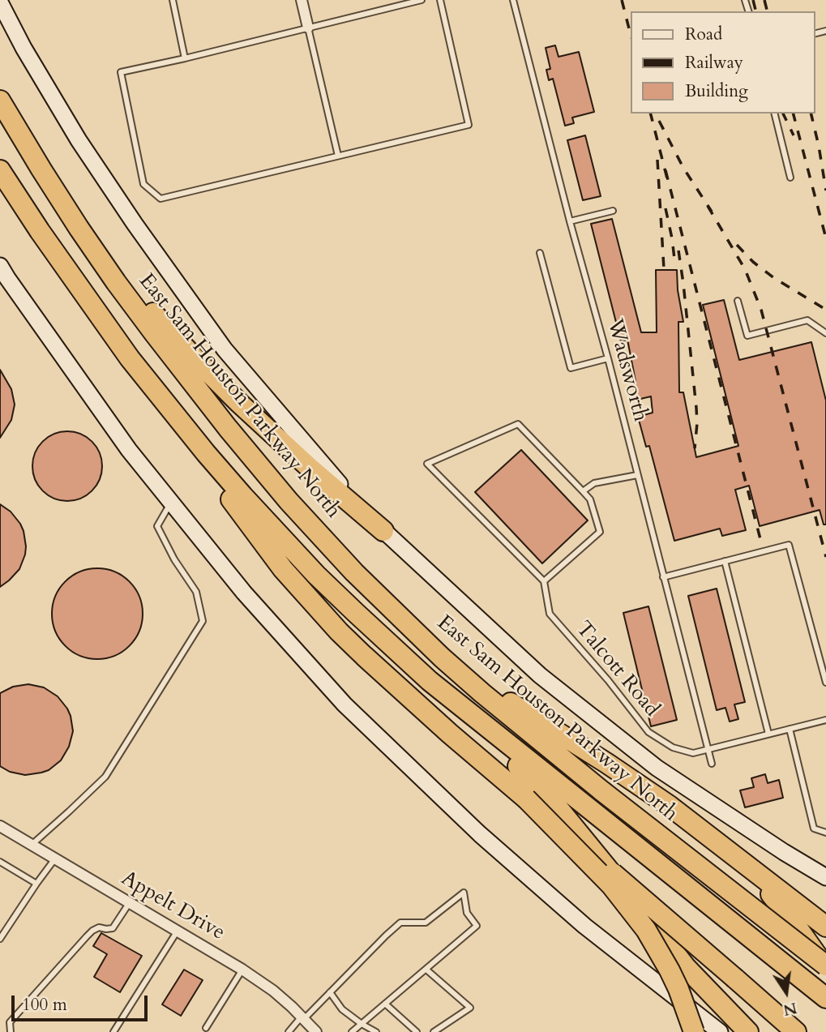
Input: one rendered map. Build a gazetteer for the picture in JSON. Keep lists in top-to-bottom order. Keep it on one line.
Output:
{"streets":{"highway":["East Sam Houston Parkway North"],"street":["Appelt Drive"],"lane":["Wadsworth","Talcott Road"]},"crossings":[["Wadsworth","Talcott Road"]],"legend":["Road","Railway","Building"],"scale_bar":"100 m","north":"bottom"}
